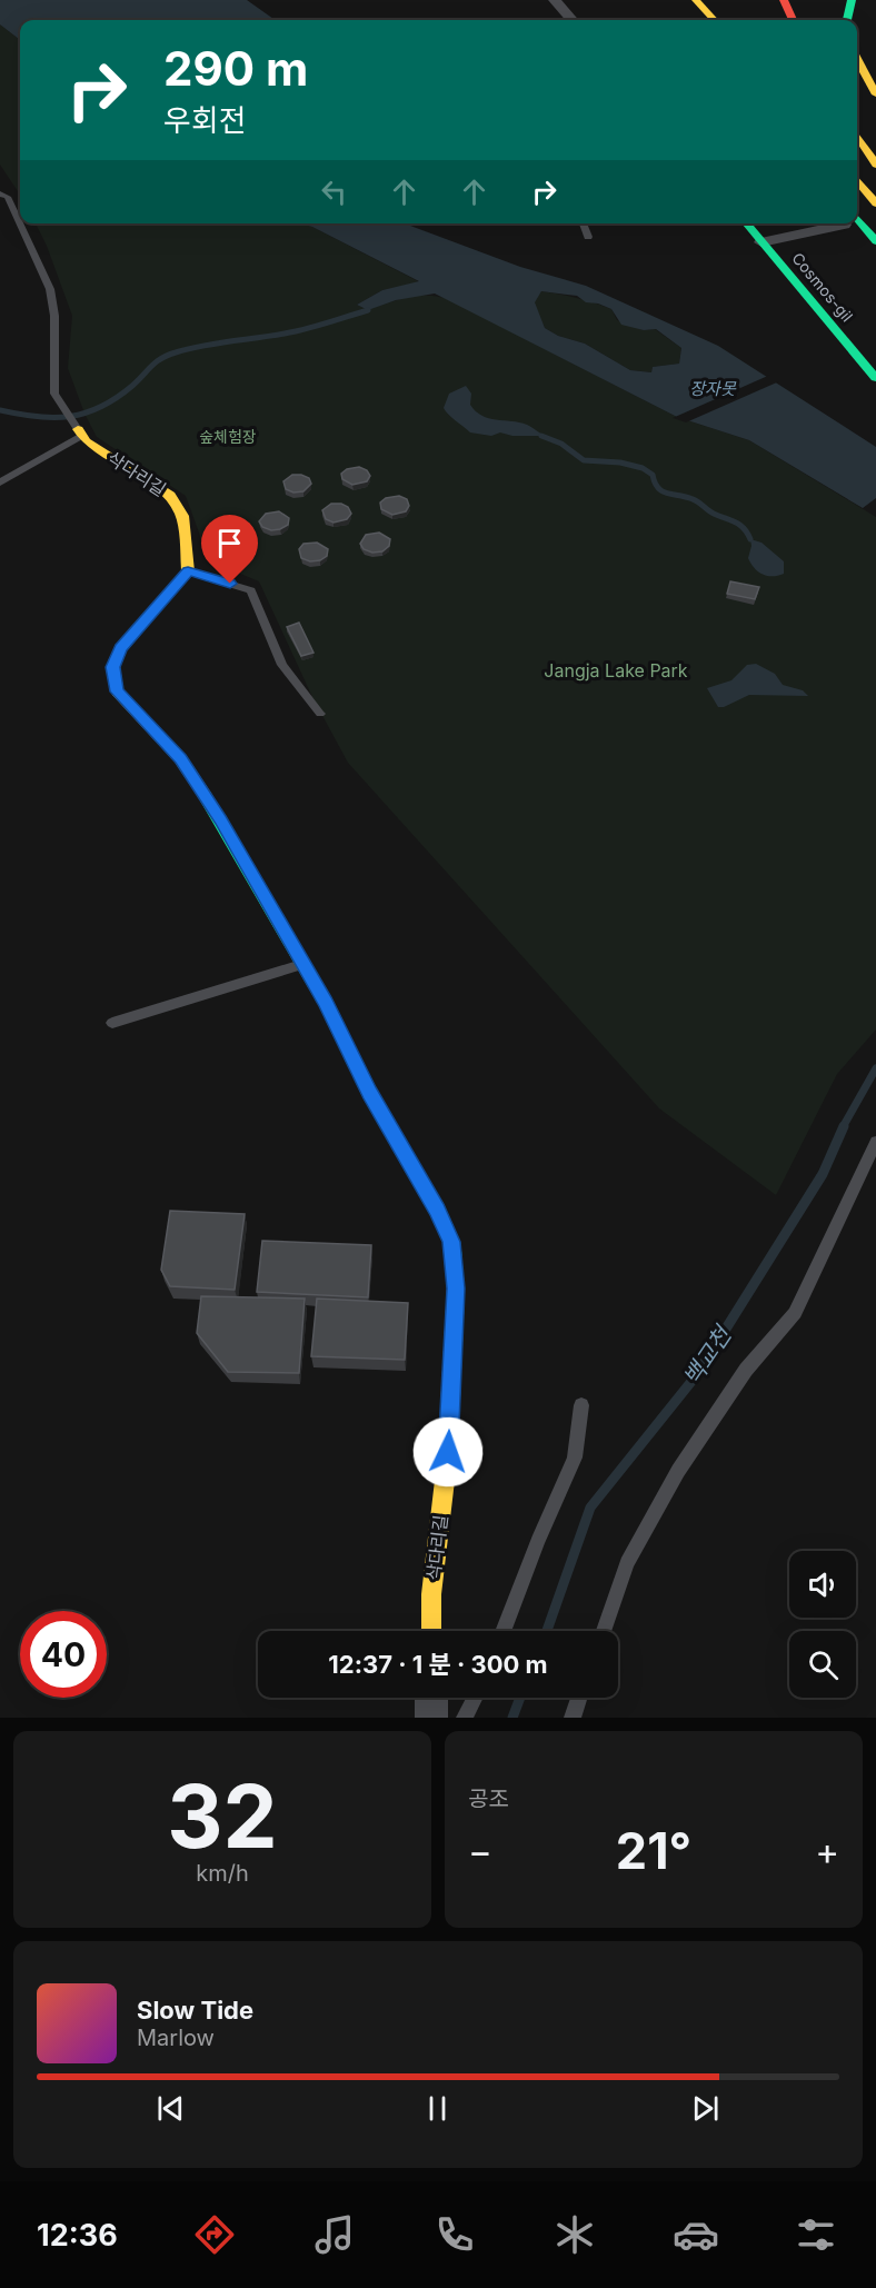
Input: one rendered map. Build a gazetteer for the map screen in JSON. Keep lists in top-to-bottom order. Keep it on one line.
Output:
{"streets":{"main road":["Cosmos-gil","삭다리길"]},"water":["장자못","백교천"],"parks":["숲체험장","Jangja Lake Park"],"page":{"turn":["290 m","우회전"],"limit":"40","trip":"12:37 · 1 분 · 300 m","tile":[["32","km/h"],"공조"],"heat":["−","21°","+"],"song":["Slow Tide","Marlow"],"tabs":"12:36"}}
